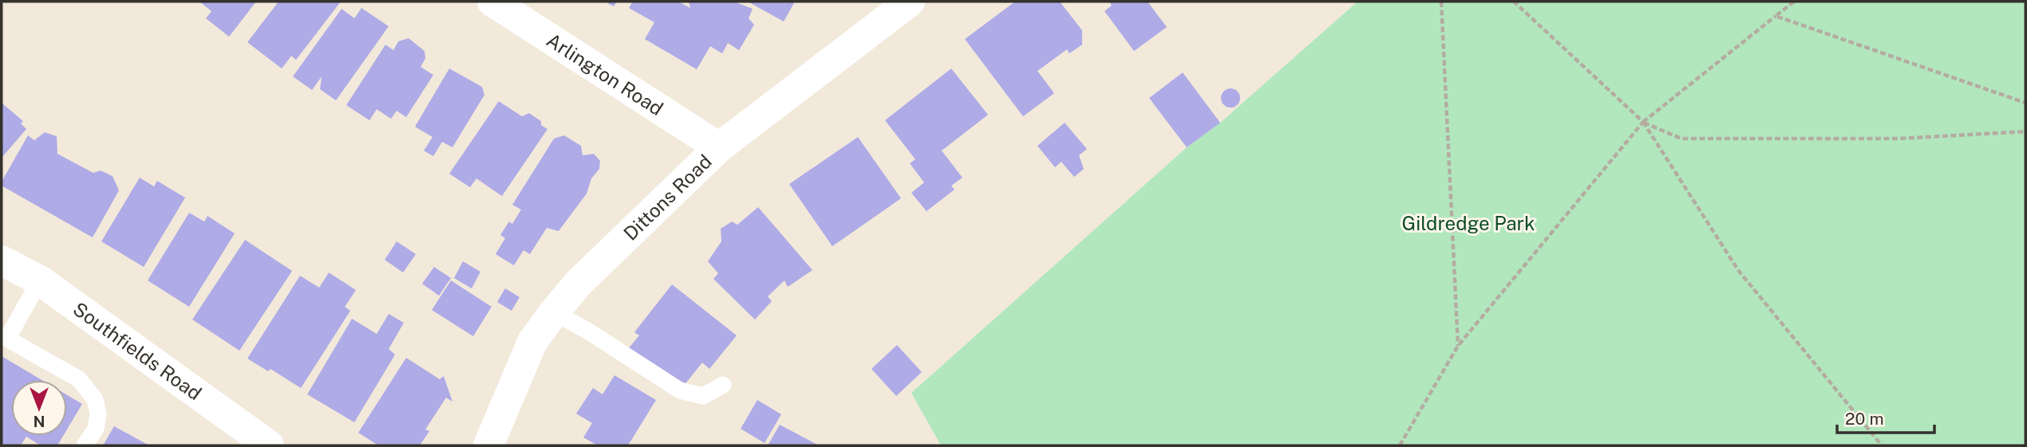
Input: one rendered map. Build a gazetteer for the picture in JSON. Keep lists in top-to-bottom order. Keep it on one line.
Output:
{"streets":{"street":["Arlington Road","Dittons Road","Southfields Road"]},"crossings":[["Arlington Road","Dittons Road"]],"parks":["Gildredge Park"],"scale_bar":"20 m","north":"bottom"}
